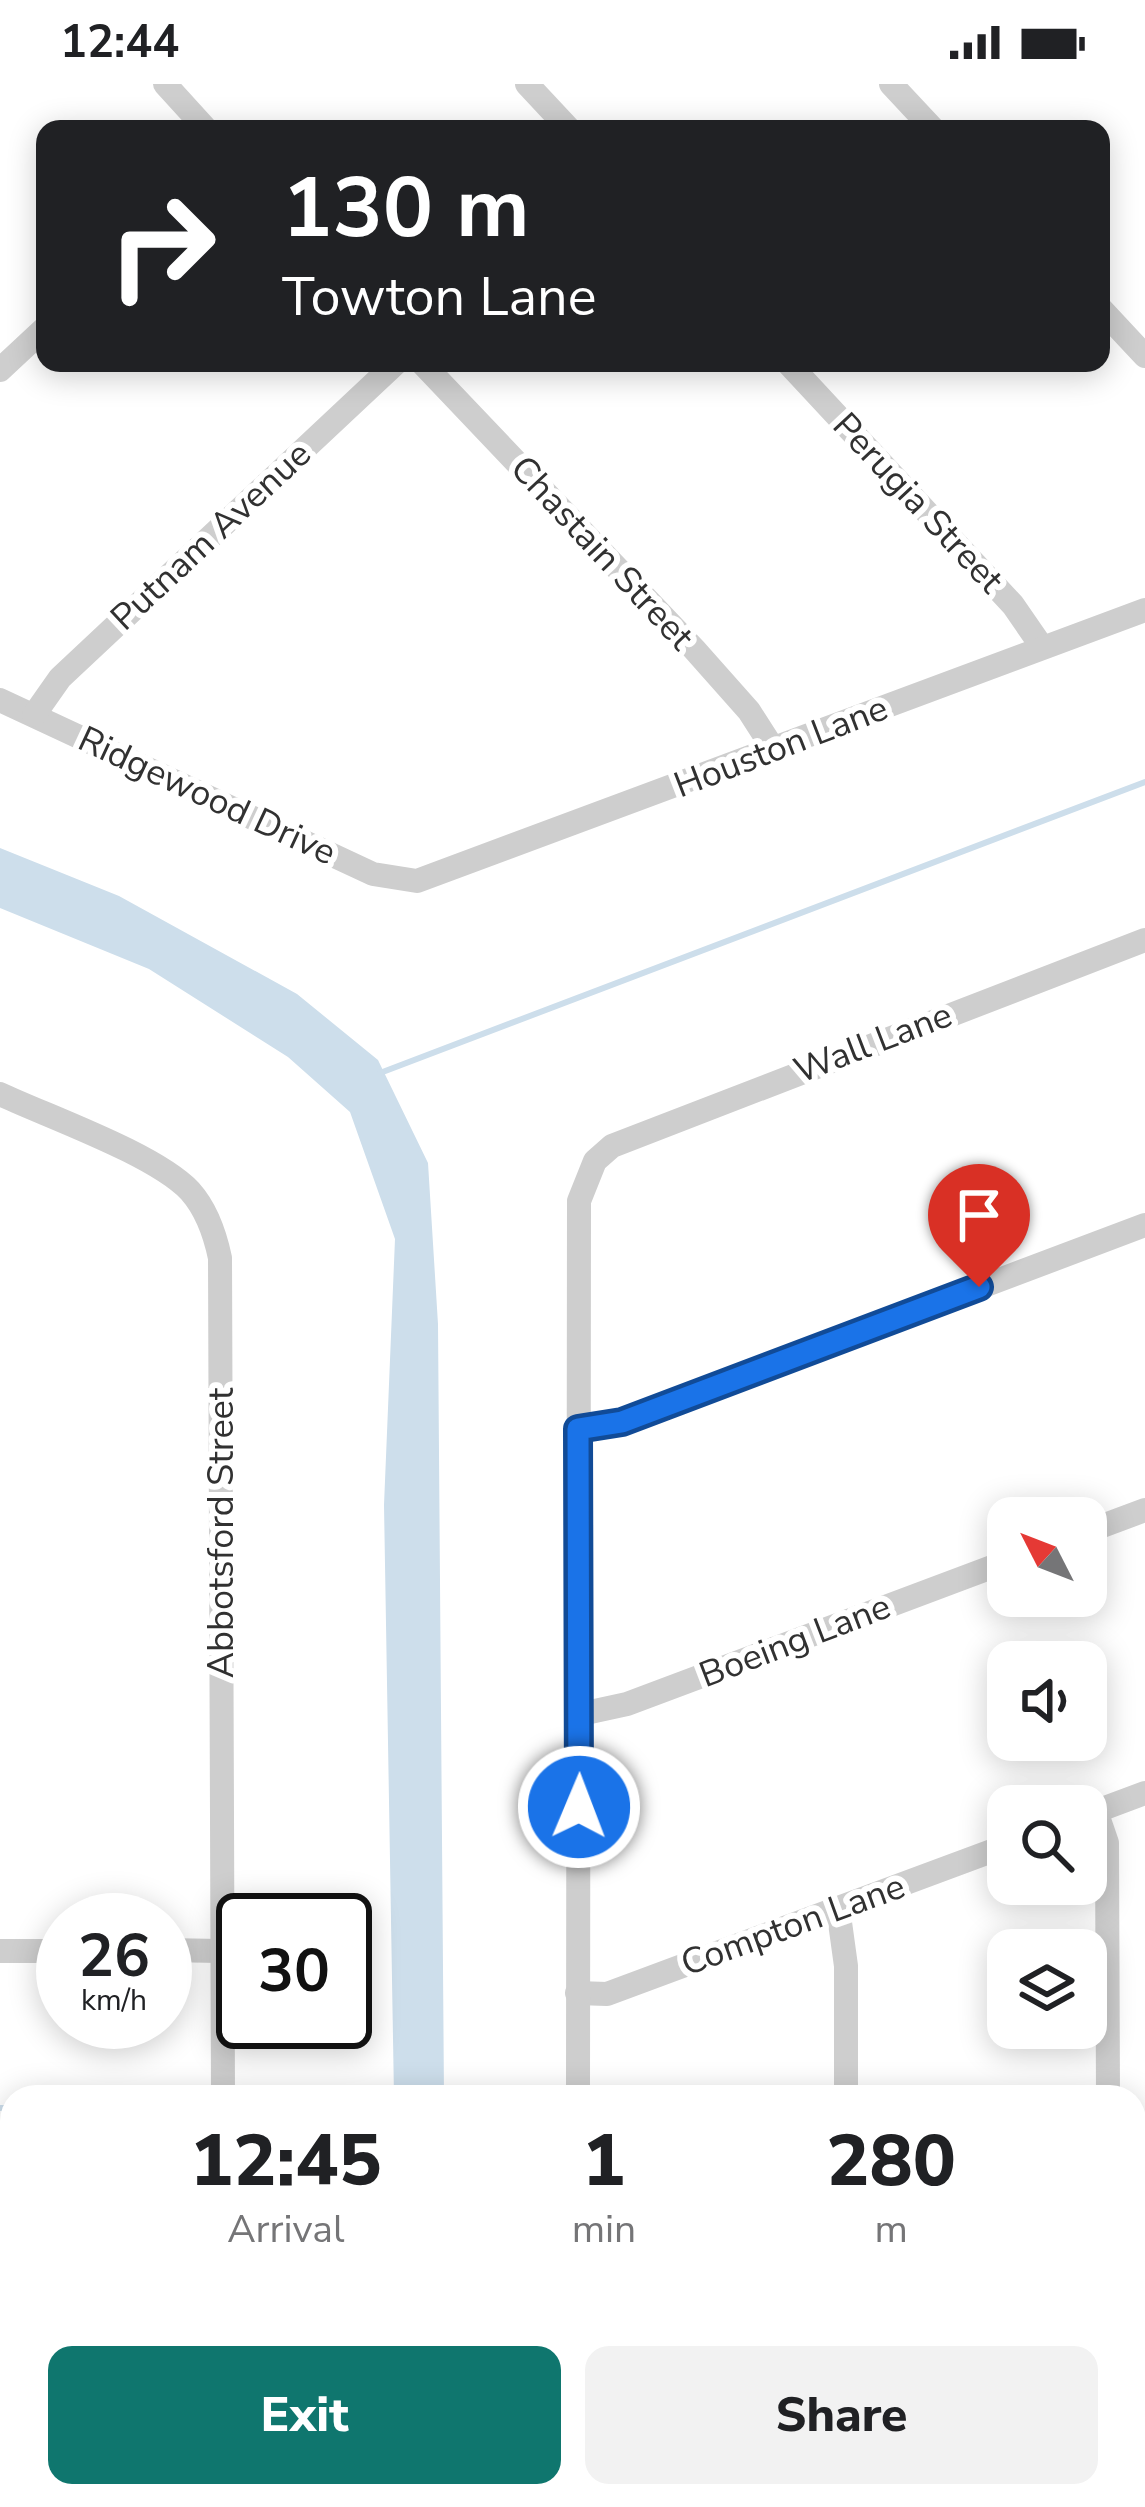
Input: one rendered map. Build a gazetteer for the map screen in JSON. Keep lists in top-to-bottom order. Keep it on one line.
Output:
{"streets":{"street":["Perugia Street","Putnam Avenue","Chastain Street","Houston Lane","Ridgewood Drive","Wall Lane","Abbotsford Street","Boeing Lane","Compton Lane"]},"crossings":[["Perugia Street","Houston Lane"],["Putnam Avenue","Ridgewood Drive"],["Chastain Street","Houston Lane"],["Houston Lane","Ridgewood Drive"]],"north":"top left","page":{"status":"12:44","turn":["130 m","Towton Lane"],"speed":"26 km/h","limit":"30","eta":["12:45","Arrival","1","min","280","m"],"buttons":["Exit","Share"]}}
